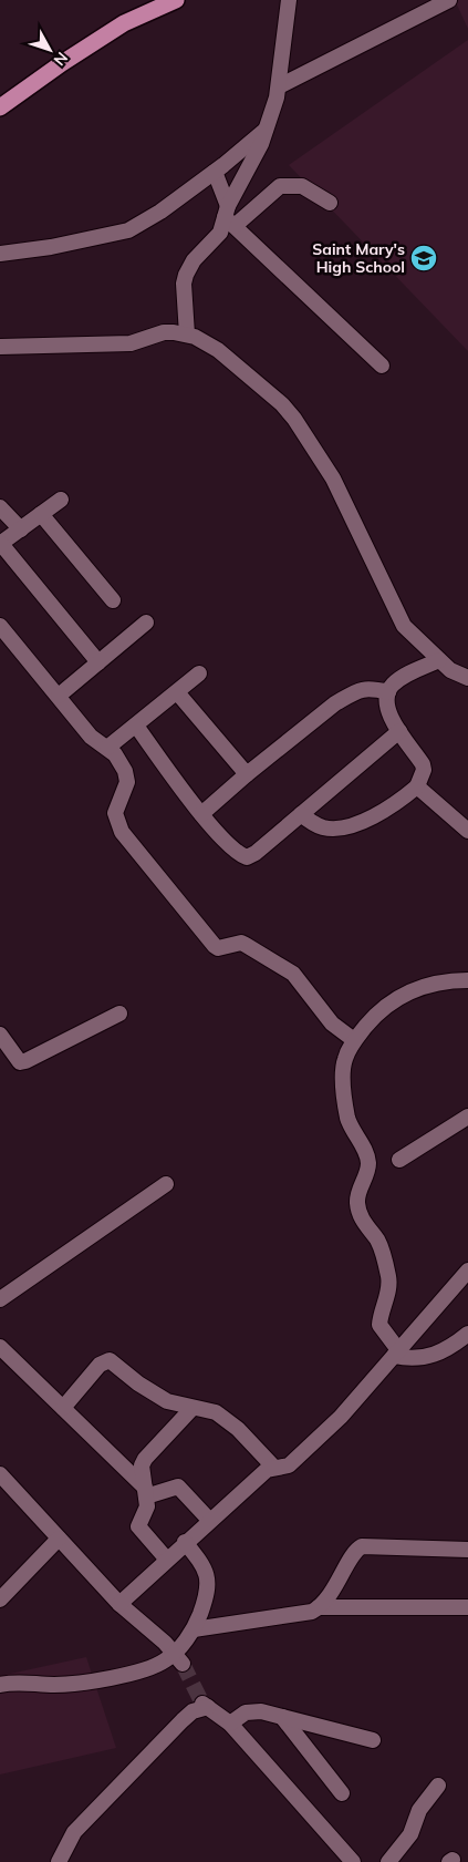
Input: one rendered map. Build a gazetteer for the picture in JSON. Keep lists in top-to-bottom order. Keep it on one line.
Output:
{"places":{"school or university":["Saint Mary's High School"]},"north":"bottom right"}
